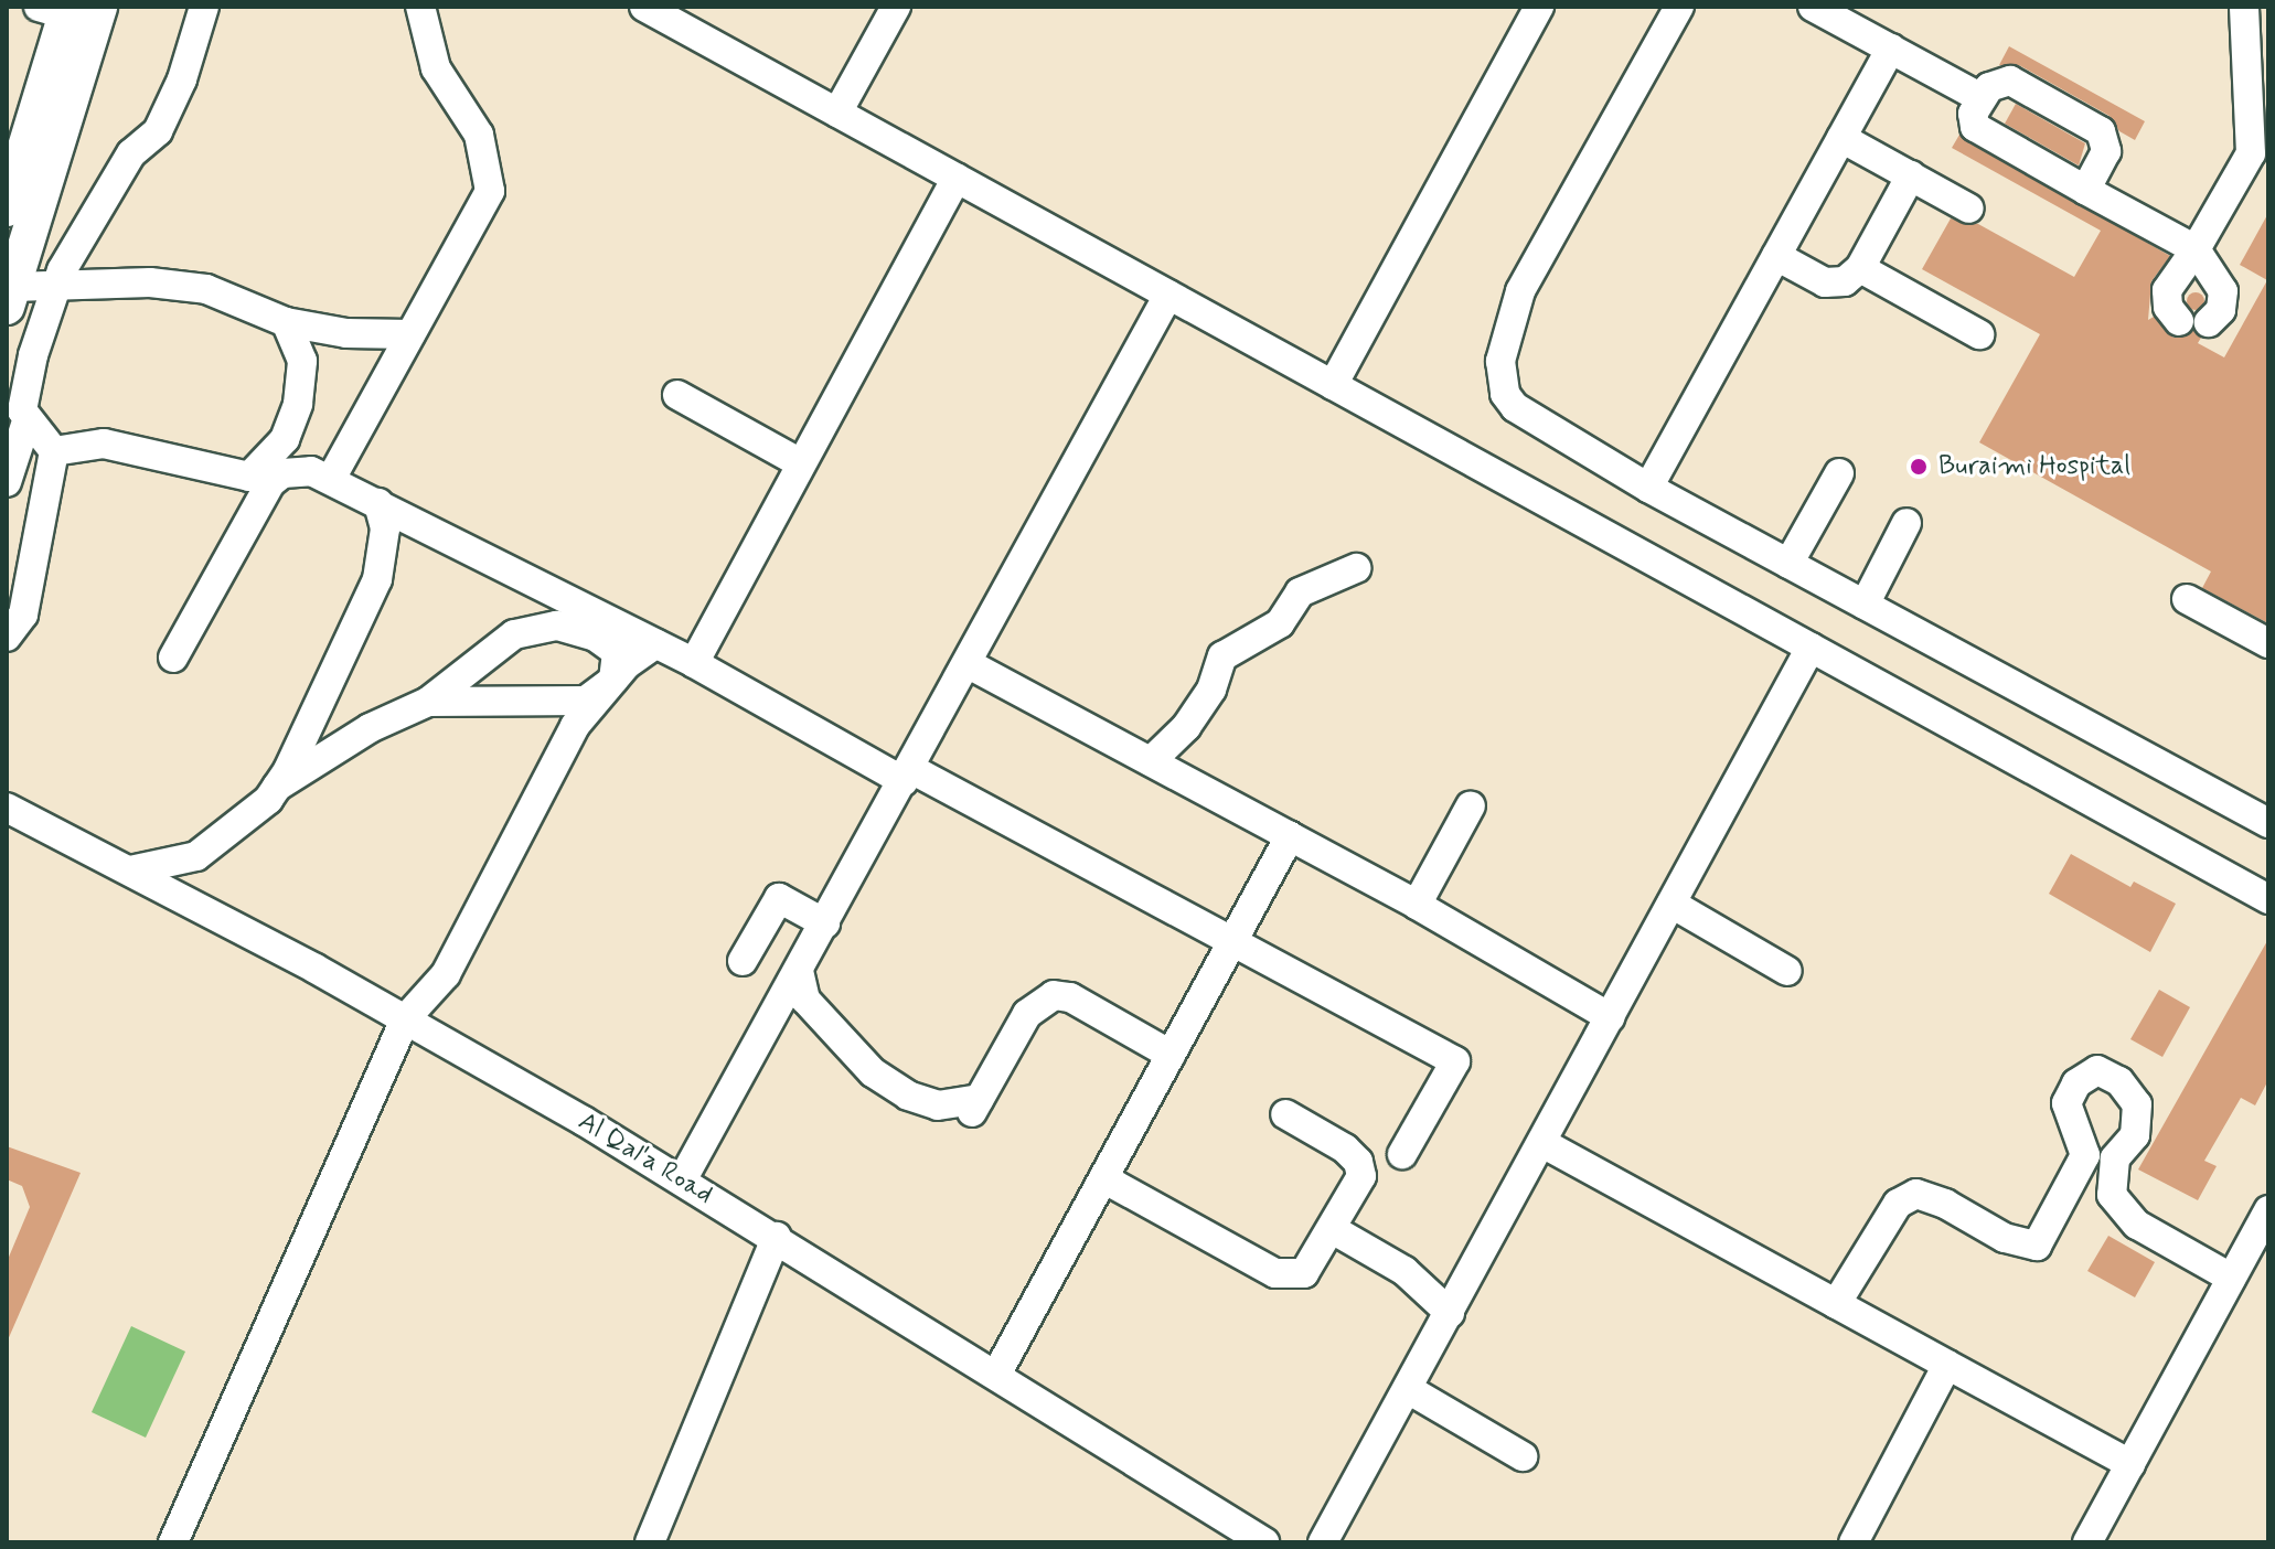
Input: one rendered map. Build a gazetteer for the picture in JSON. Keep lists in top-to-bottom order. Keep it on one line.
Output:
{"streets":{"street":["Al Qal'a Road"]},"places":["Buraimi Hospital"]}
